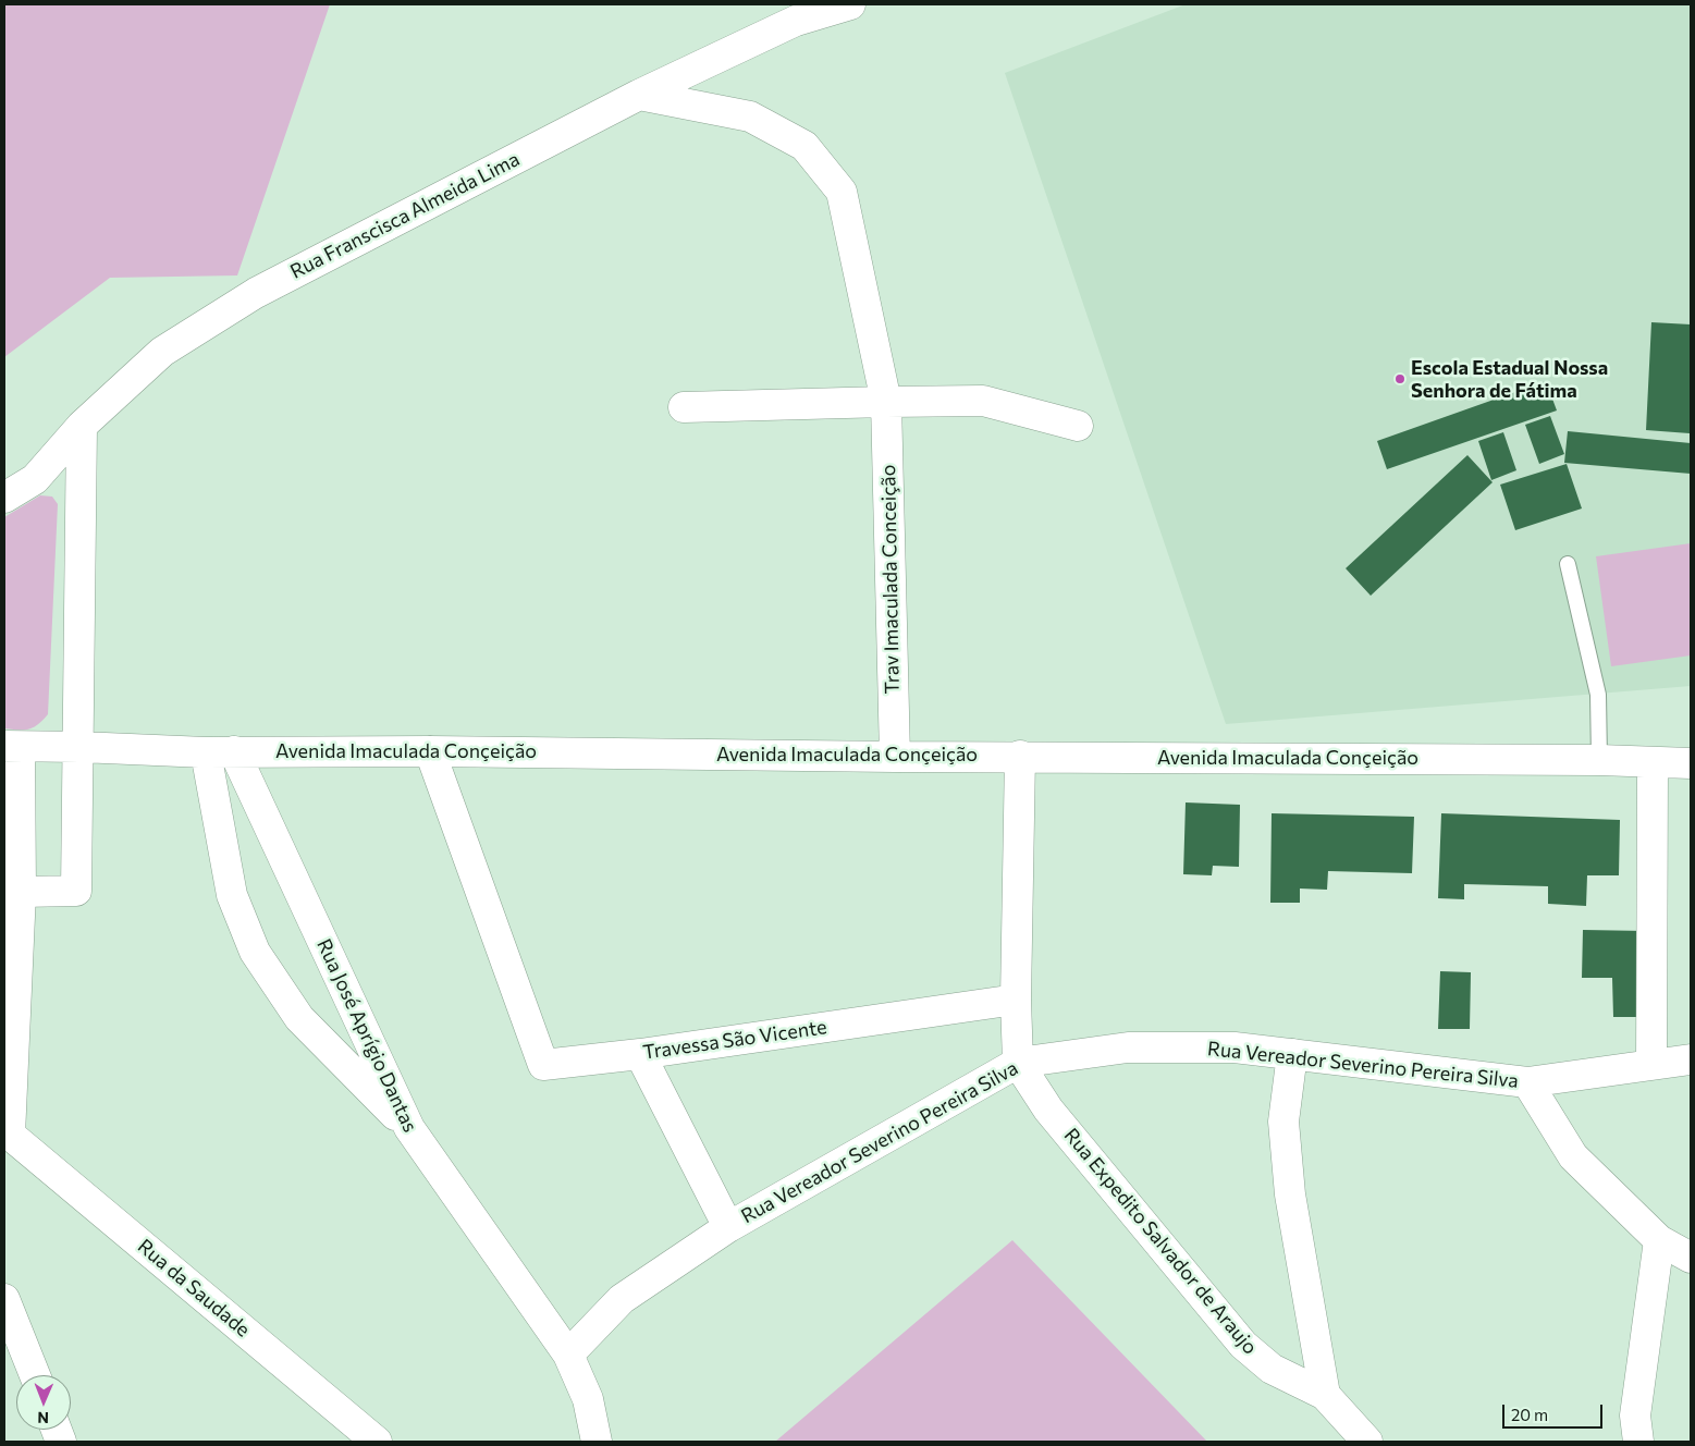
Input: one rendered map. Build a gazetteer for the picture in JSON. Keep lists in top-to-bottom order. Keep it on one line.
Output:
{"streets":{"street":["Rua Franscisca Almeida Lima","Trav Imaculada Conceição","Avenida Imaculada Conçeição","Rua José Aprígio Dantas","Travessa São Vicente","Rua Vereador Severino Pereira Silva","Rua Expedito Salvador de Araujo","Rua da Saudade"]},"crossings":[["Rua Franscisca Almeida Lima","Trav Imaculada Conceição"],["Trav Imaculada Conceição","Avenida Imaculada Conçeição"],["Avenida Imaculada Conçeição","Rua José Aprígio Dantas"],["Avenida Imaculada Conçeição","Travessa São Vicente"],["Rua José Aprígio Dantas","Rua Vereador Severino Pereira Silva"],["Rua Vereador Severino Pereira Silva","Rua Expedito Salvador de Araujo"]],"places":["Escola Estadual Nossa Senhora de Fátima"],"scale_bar":"20 m","north":"bottom"}
